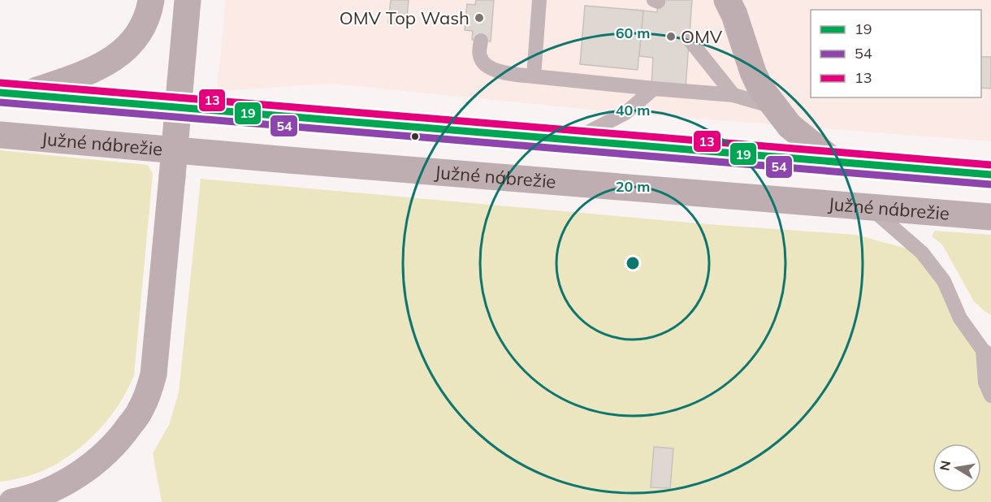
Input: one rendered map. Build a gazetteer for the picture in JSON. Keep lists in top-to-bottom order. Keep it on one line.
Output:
{"streets":{"highway":["Južné nábrežie"]},"places":["OMV Top Wash","OMV"],"lines":["transit line 13","transit line 19","transit line 54"],"legend":["19","54","13"],"north":"left","rings":["60 m","40 m","20 m"]}
